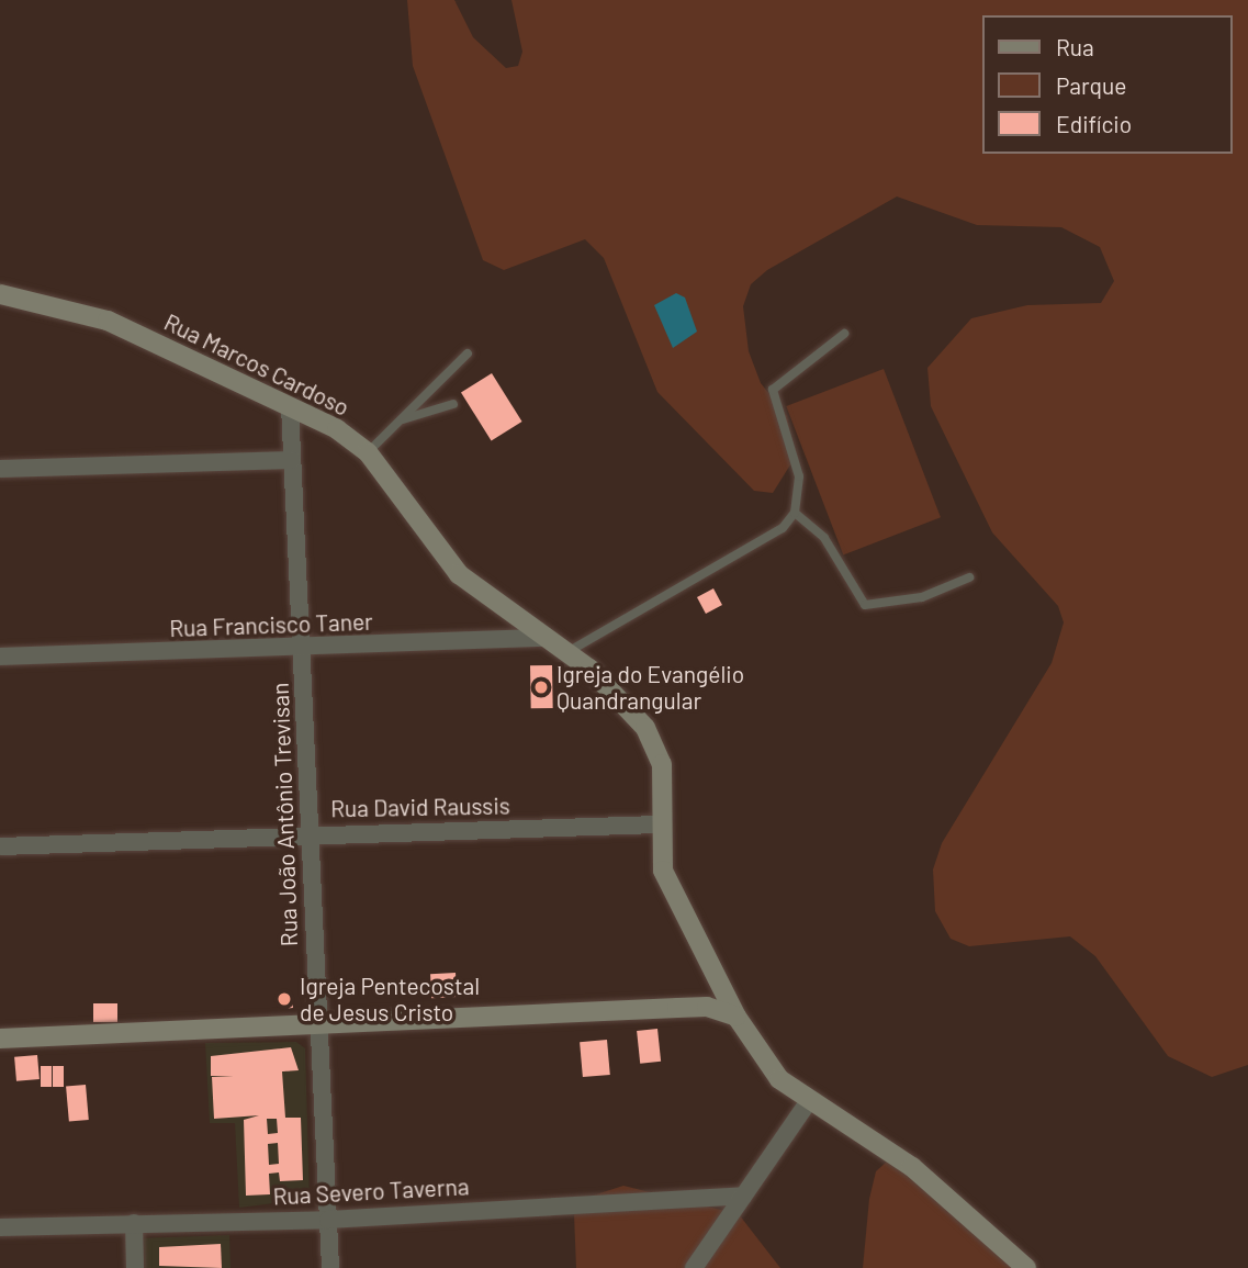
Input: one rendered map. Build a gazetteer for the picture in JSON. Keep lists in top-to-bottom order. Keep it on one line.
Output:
{"streets":{"street":["Rua Marcos Cardoso","Rua Francisco Taner","Rua David Raussis","Rua João Antônio Trevisan","Rua Severo Taverna"]},"crossings":[["Rua Marcos Cardoso","Rua Francisco Taner"],["Rua Marcos Cardoso","Rua David Raussis"],["Rua Marcos Cardoso","Rua João Antônio Trevisan"],["Rua Francisco Taner","Rua João Antônio Trevisan"],["Rua David Raussis","Rua João Antônio Trevisan"],["Rua João Antônio Trevisan","Rua Severo Taverna"]],"places":["Igreja do Evangélio Quandrangular","Igreja Pentecostal de Jesus Cristo"],"legend":["Rua","Parque","Edifício"]}
